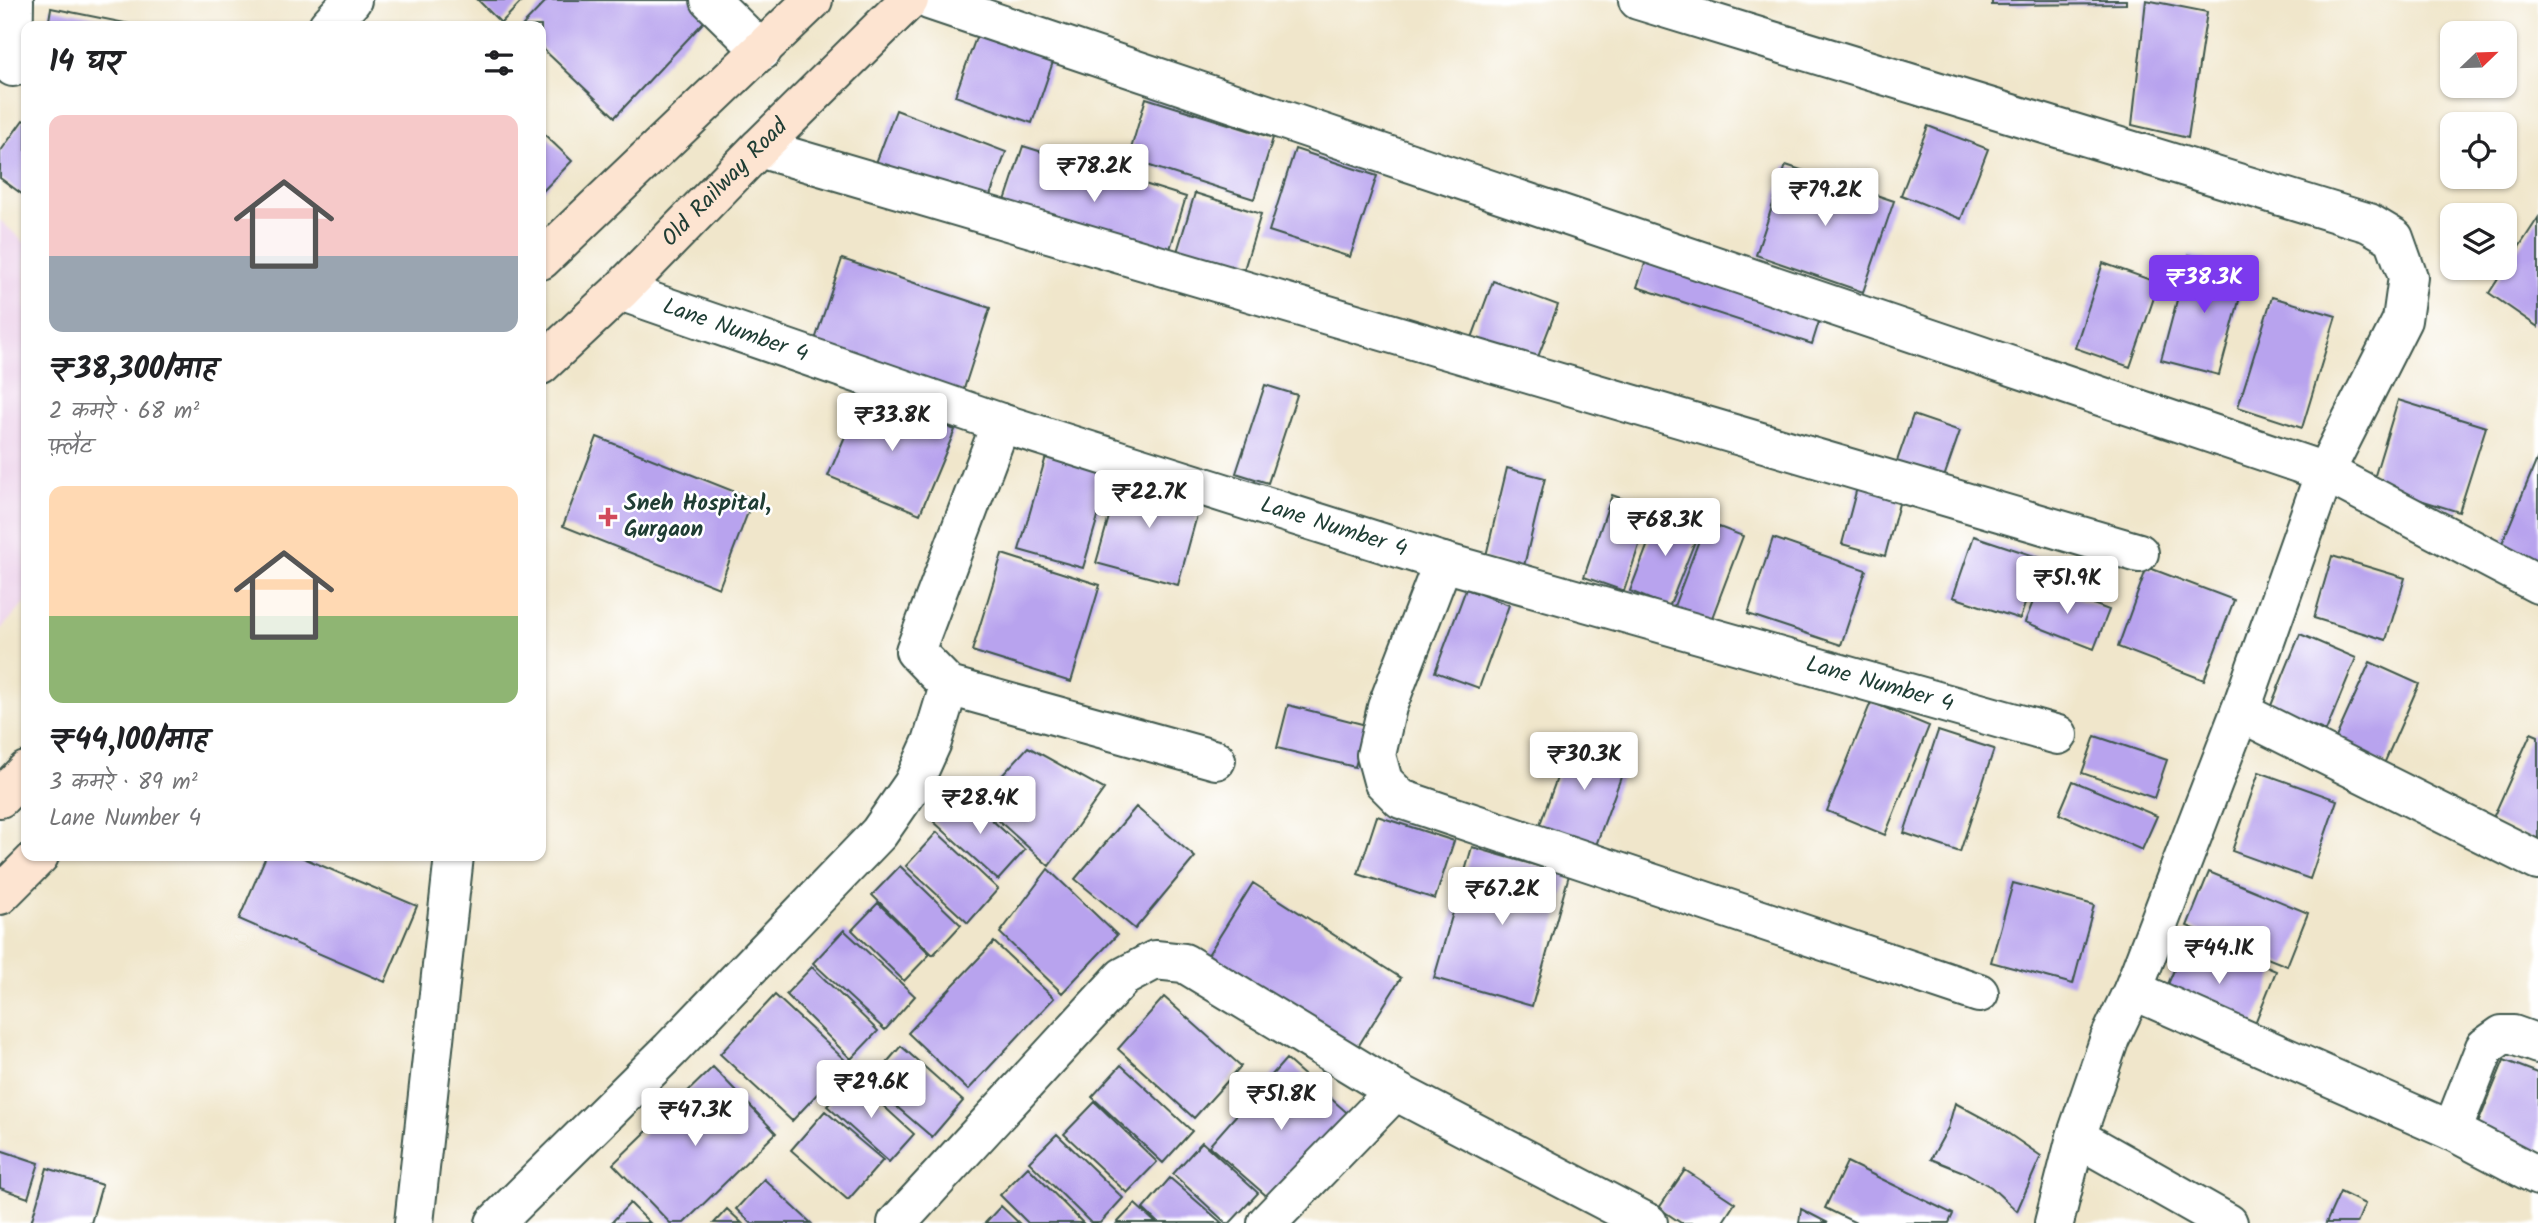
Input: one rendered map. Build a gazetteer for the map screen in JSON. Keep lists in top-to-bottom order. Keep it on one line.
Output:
{"streets":{"main road":["Old Railway Road"],"street":["Lane Number 4"]},"crossings":[["Old Railway Road","Lane Number 4"]],"places":{"health":["Sneh Hospital, Gurgaon"]},"north":"top right","page":{"heading":"14 घर","list":[{"name":"₹38,300/माह","note":"2 कमरे · 68 m² · फ़्लैट"},{"name":"₹44,100/माह","note":"3 कमरे · 89 m² · Lane Number 4"}],"price":["₹78.2K","₹79.2K","₹38.3K","₹33.8K","₹22.7K","₹68.3K","₹51.9K","₹30.3K","₹28.4K","₹67.2K","₹44.1K","₹29.6K","₹51.8K","₹47.3K"]}}
